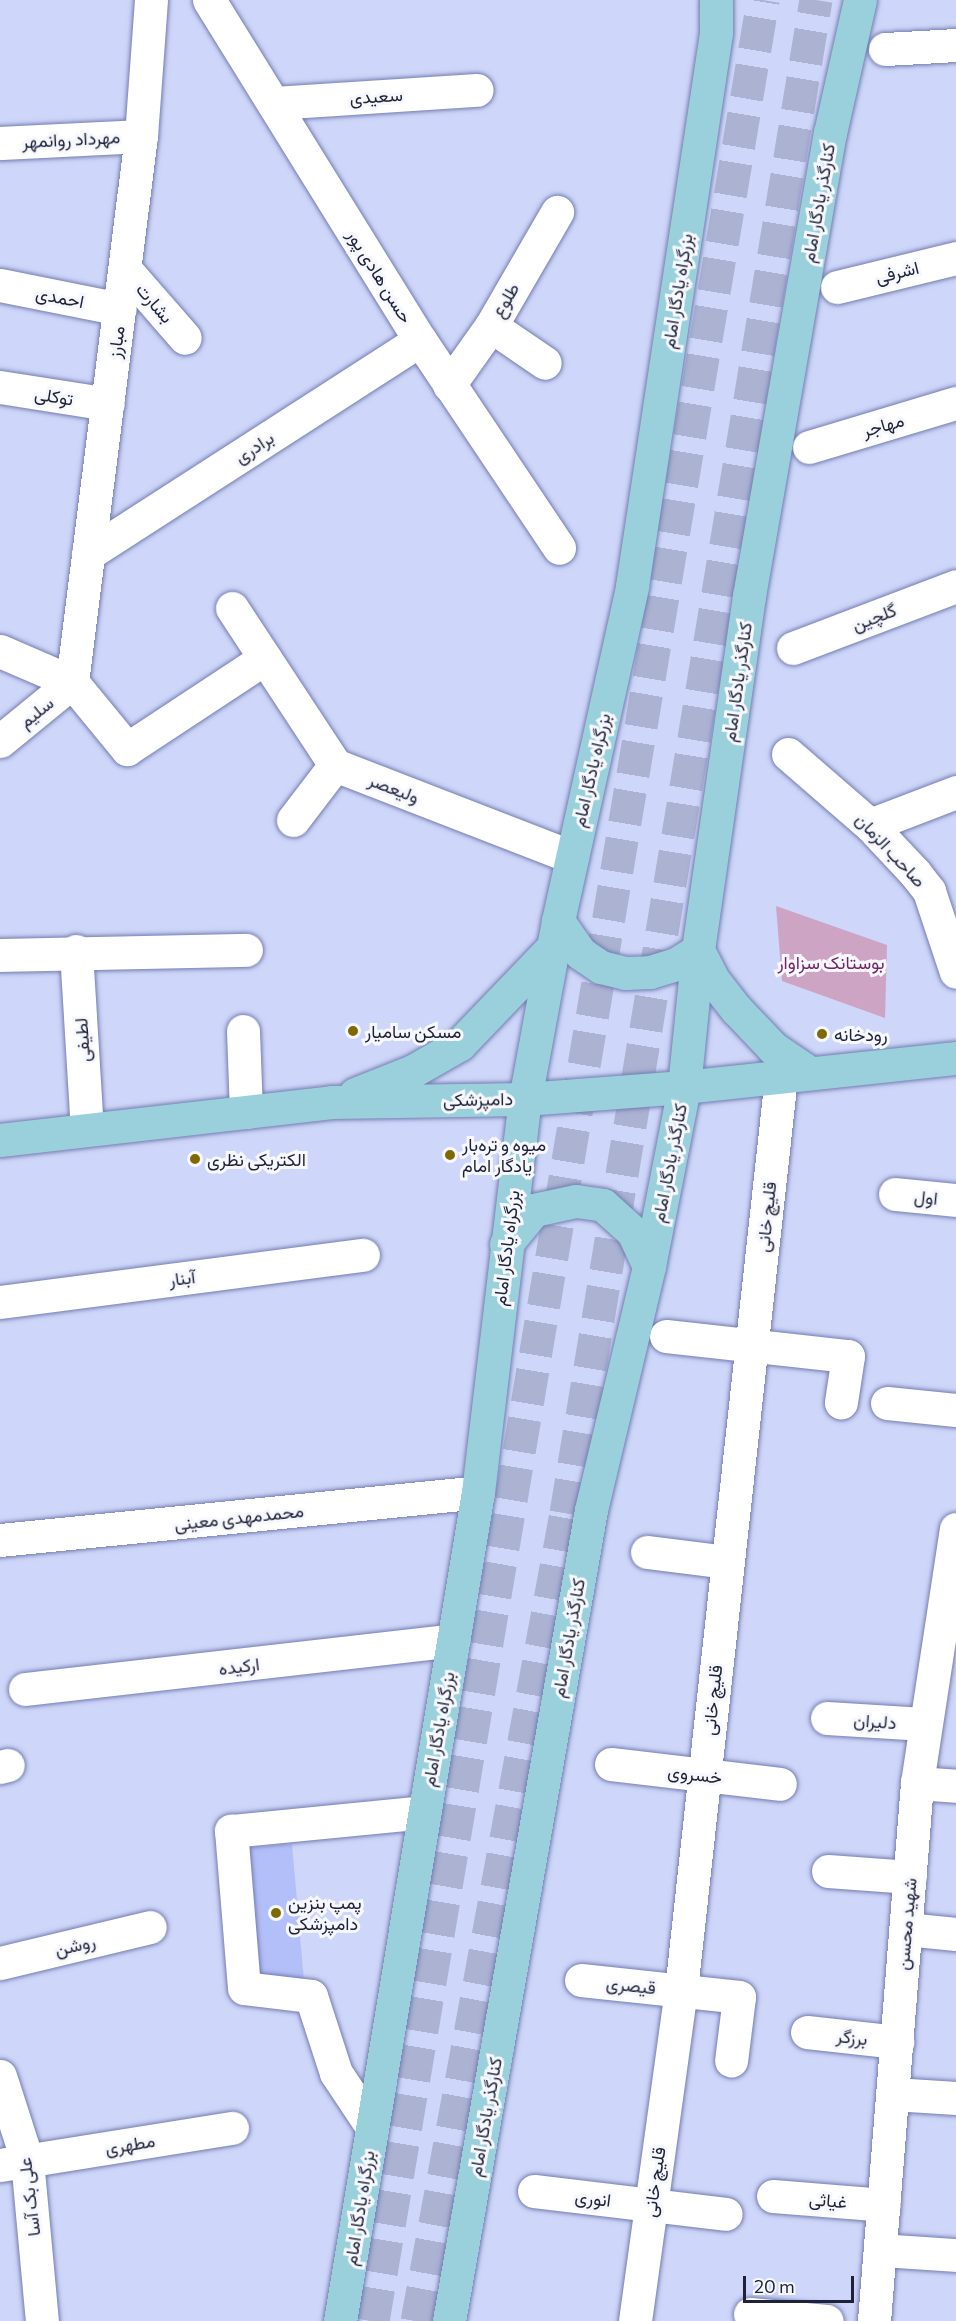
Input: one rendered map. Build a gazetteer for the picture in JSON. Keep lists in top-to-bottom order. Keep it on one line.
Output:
{"streets":{"main road":["کنارگذر یادگار امام","بزرگراه یادگار امام","دامپزشکی"],"street":["سعیدی","مهرداد روانمهر","اشرفی","حسن هادی پور","احمدی","طلوع","بشارت","مبارز","توکلی","مهاجر","برادری","گلچین","سلیم","ولیعصر","صاحب الزمان","لطیفی","اول","قلیچ خانی","آبنار","محمدمهدی معینی","ارکیده","دلیران","خسروی","شهید محسن","روشن","قیصری","برزگر","مطهری","علی بک آسا","انوری","غیاثی"]},"crossings":[["سعیدی","حسن هادی پور"],["مهرداد روانمهر","مبارز"],["کنارگذر یادگار امام","دامپزشکی"],["حسن هادی پور","طلوع"],["حسن هادی پور","برادری"],["بزرگراه یادگار امام","ولیعصر"],["بزرگراه یادگار امام","دامپزشکی"],["بزرگراه یادگار امام","محمدمهدی معینی"],["بزرگراه یادگار امام","ارکیده"],["احمدی","مبارز"],["بشارت","مبارز"],["مبارز","توکلی"],["مبارز","برادری"],["مبارز","سلیم"],["لطیفی","دامپزشکی"],["دامپزشکی","قلیچ خانی"],["قلیچ خانی","خسروی"],["قلیچ خانی","قیصری"],["قلیچ خانی","انوری"],["دلیران","شهید محسن"],["شهید محسن","برزگر"],["شهید محسن","غیاثی"],["مطهری","علی بک آسا"]],"parks":["بوستانک سزاوار"],"places":["مسکن سامیار","رودخانه","میوه و تره‌بار یادگار امام","الکتریکی نظری","پمپ بنزین دامپزشکی"],"scale_bar":"20 m"}
